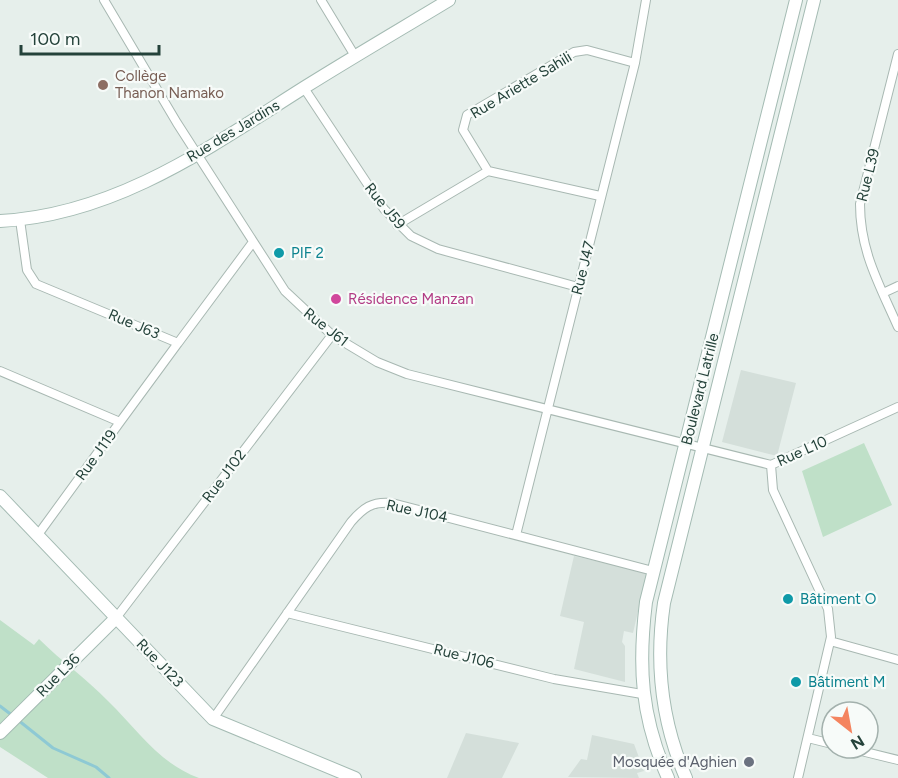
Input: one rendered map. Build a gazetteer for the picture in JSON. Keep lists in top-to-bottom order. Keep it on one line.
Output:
{"streets":{"main road":["Rue des Jardins","Boulevard Latrille","Rue J123","Rue L36"],"street":["Rue Ariette Sahili","Rue L39","Rue J59","Rue J47","Rue J63","Rue J61","Rue L10","Rue J119","Rue J102","Rue J104","Rue J106"]},"crossings":[["Rue Ariette Sahili","Rue J47"],["Rue des Jardins","Rue J59"],["Rue des Jardins","Rue J63"],["Rue des Jardins","Rue J61"],["Rue J59","Rue J47"],["Rue J47","Rue J61"],["Rue J47","Rue J104"],["Rue J63","Rue J61"],["Rue J61","Boulevard Latrille"],["Rue J61","Rue L10"],["Rue J61","Rue J102"],["Boulevard Latrille","Rue L10"],["Boulevard Latrille","Rue J104"],["Boulevard Latrille","Rue J106"],["Rue J119","Rue J123"],["Rue J102","Rue J123"],["Rue J102","Rue L36"],["Rue J104","Rue J106"],["Rue J104","Rue J123"],["Rue J123","Rue L36"]],"places":["Collège Thanon Namako","PIF 2","Résidence Manzan","Bâtiment O","Bâtiment M","Mosquée d'Aghien"],"scale_bar":"100 m","north":"bottom right"}
